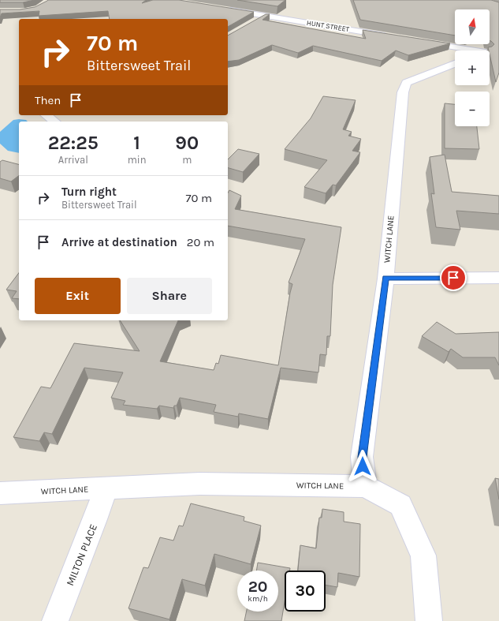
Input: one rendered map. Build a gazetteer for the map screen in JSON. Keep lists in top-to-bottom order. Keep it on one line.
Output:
{"streets":{"street":["HUNT STREET","WITCH LANE","MILTON PLACE"]},"crossings":[["WITCH LANE","MILTON PLACE"]],"north":"top","page":{"map_buttons":["+","−"],"turn":["70 m","Bittersweet Trail"],"then":"Then","eta":["22:25","Arrival","1","min","90","m"],"list":[{"name":"Turn right","note":"Bittersweet Trail","value":"70 m"},{"name":"Arrive at destination","value":"20 m"}],"buttons":["Exit","Share"],"speed":"20 km/h","limit":"30"}}
